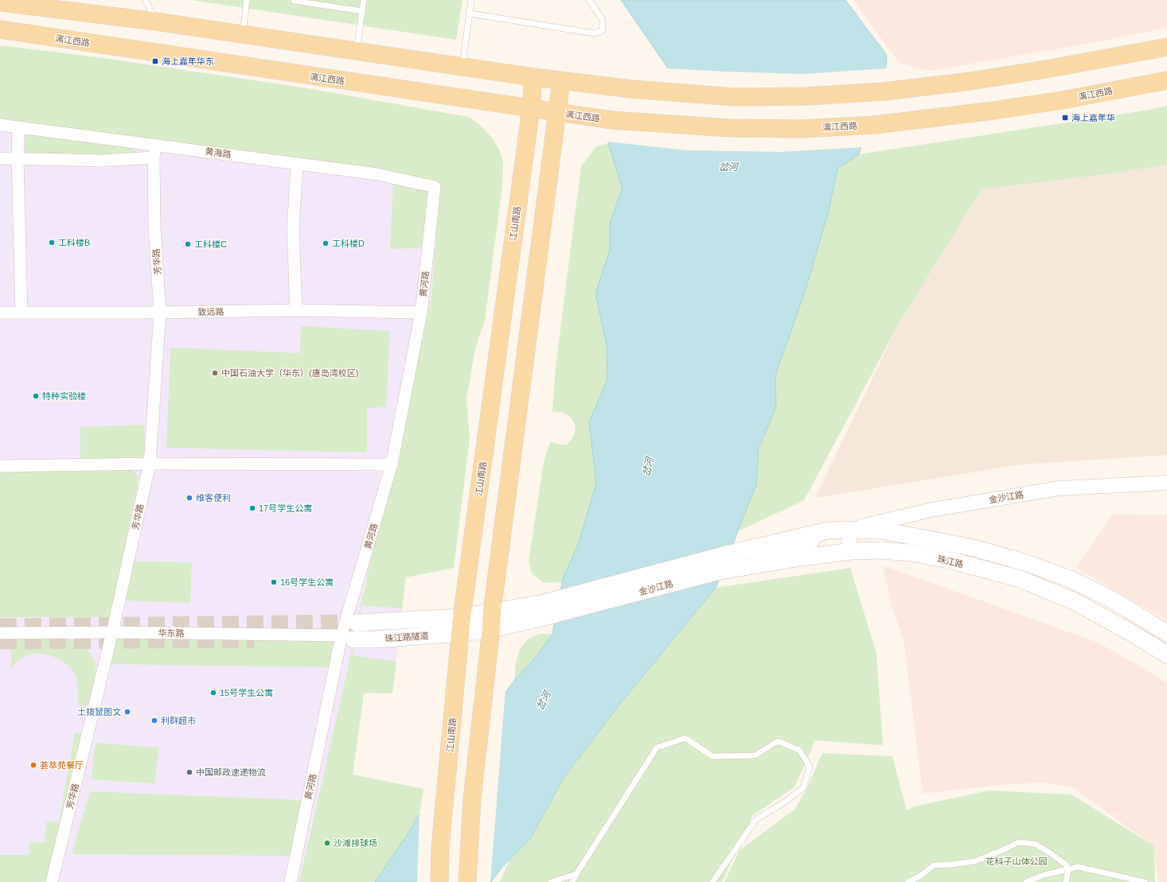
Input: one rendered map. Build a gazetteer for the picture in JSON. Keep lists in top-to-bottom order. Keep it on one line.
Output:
{"streets":{"main road":["漓江西路","江山南路","金沙江路","珠江路","珠江路隧道"],"street":["黄海路","芳华路","黄河路","致远路","华东路"]},"crossings":[["漓江西路","江山南路"],["黄海路","芳华路"],["黄海路","黄河路"],["江山南路","金沙江路"],["江山南路","珠江路隧道"],["芳华路","致远路"],["芳华路","华东路"],["黄河路","致远路"],["黄河路","华东路"],["黄河路","珠江路隧道"],["金沙江路","珠江路"],["金沙江路","珠江路隧道"],["华东路","珠江路隧道"]],"water":["岔河"],"parks":["花科子山体公园"],"places":{"transit":["海上嘉年华东","海上嘉年华"],"other":["工科楼B","工科楼D","工科楼C","中国石油大学（华东）(唐岛湾校区)","特种实验楼","维客便利","17号学生公寓","16号学生公寓","15号学生公寓","土拨鼠图文","利群超市","荟萃苑餐厅","中国邮政速递物流","沙滩排球场"]}}
